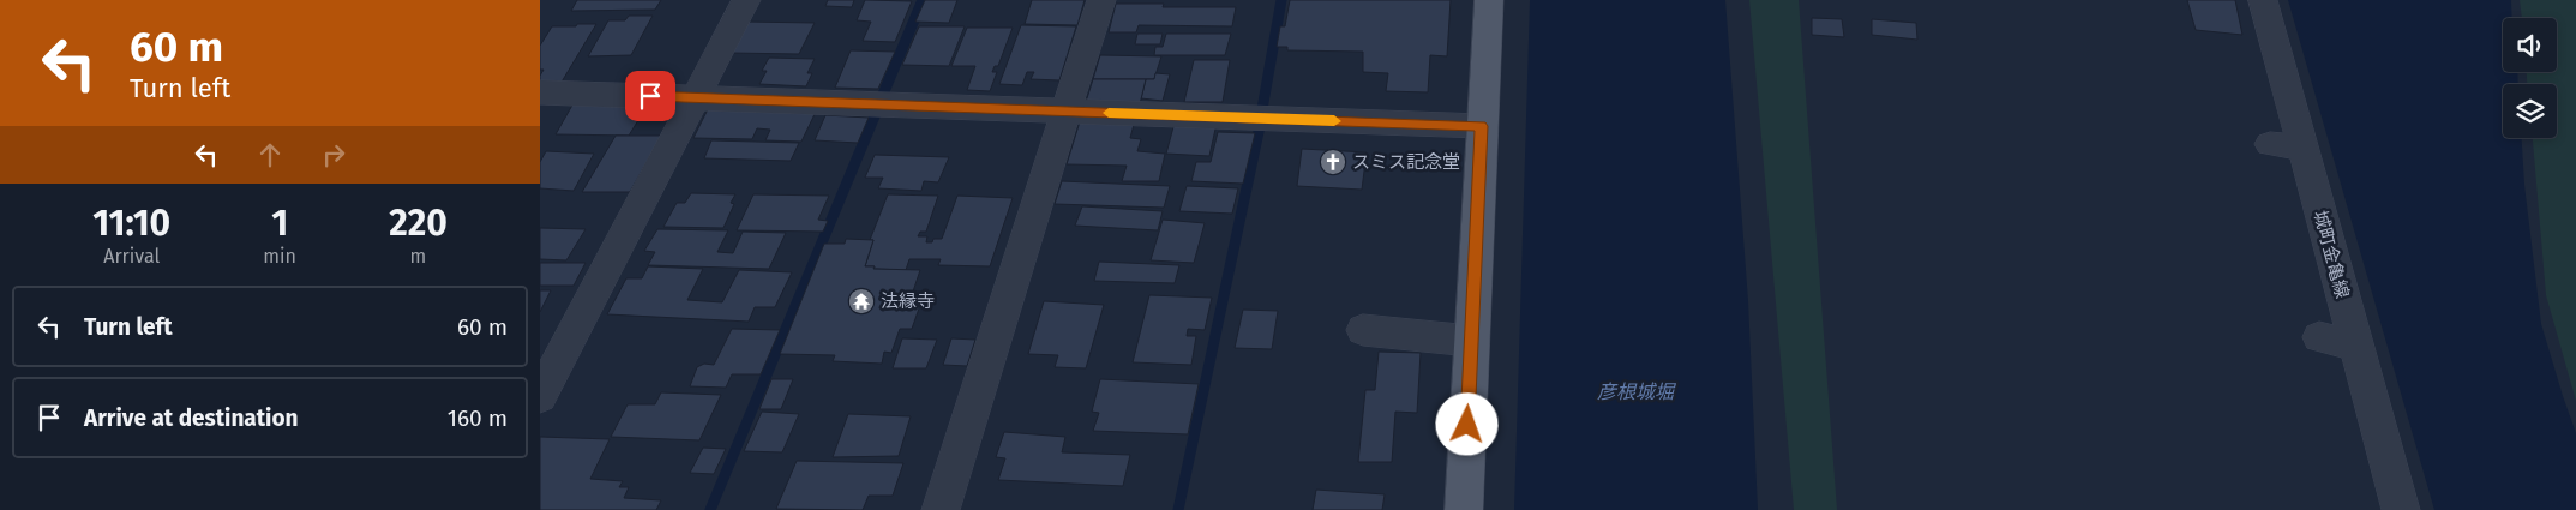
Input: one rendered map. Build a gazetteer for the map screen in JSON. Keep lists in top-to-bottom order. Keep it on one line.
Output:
{"streets":{"street":["城町金亀線"]},"water":["彦根城堀"],"places":{"church":["スミス記念堂"],"temple":["法縁寺"]},"page":{"turn":["60 m","Turn left"],"eta":["11:10","Arrival","1","min","220","m"],"list":[{"name":"Turn left","value":"60 m"},{"name":"Arrive at destination","value":"160 m"}]}}
